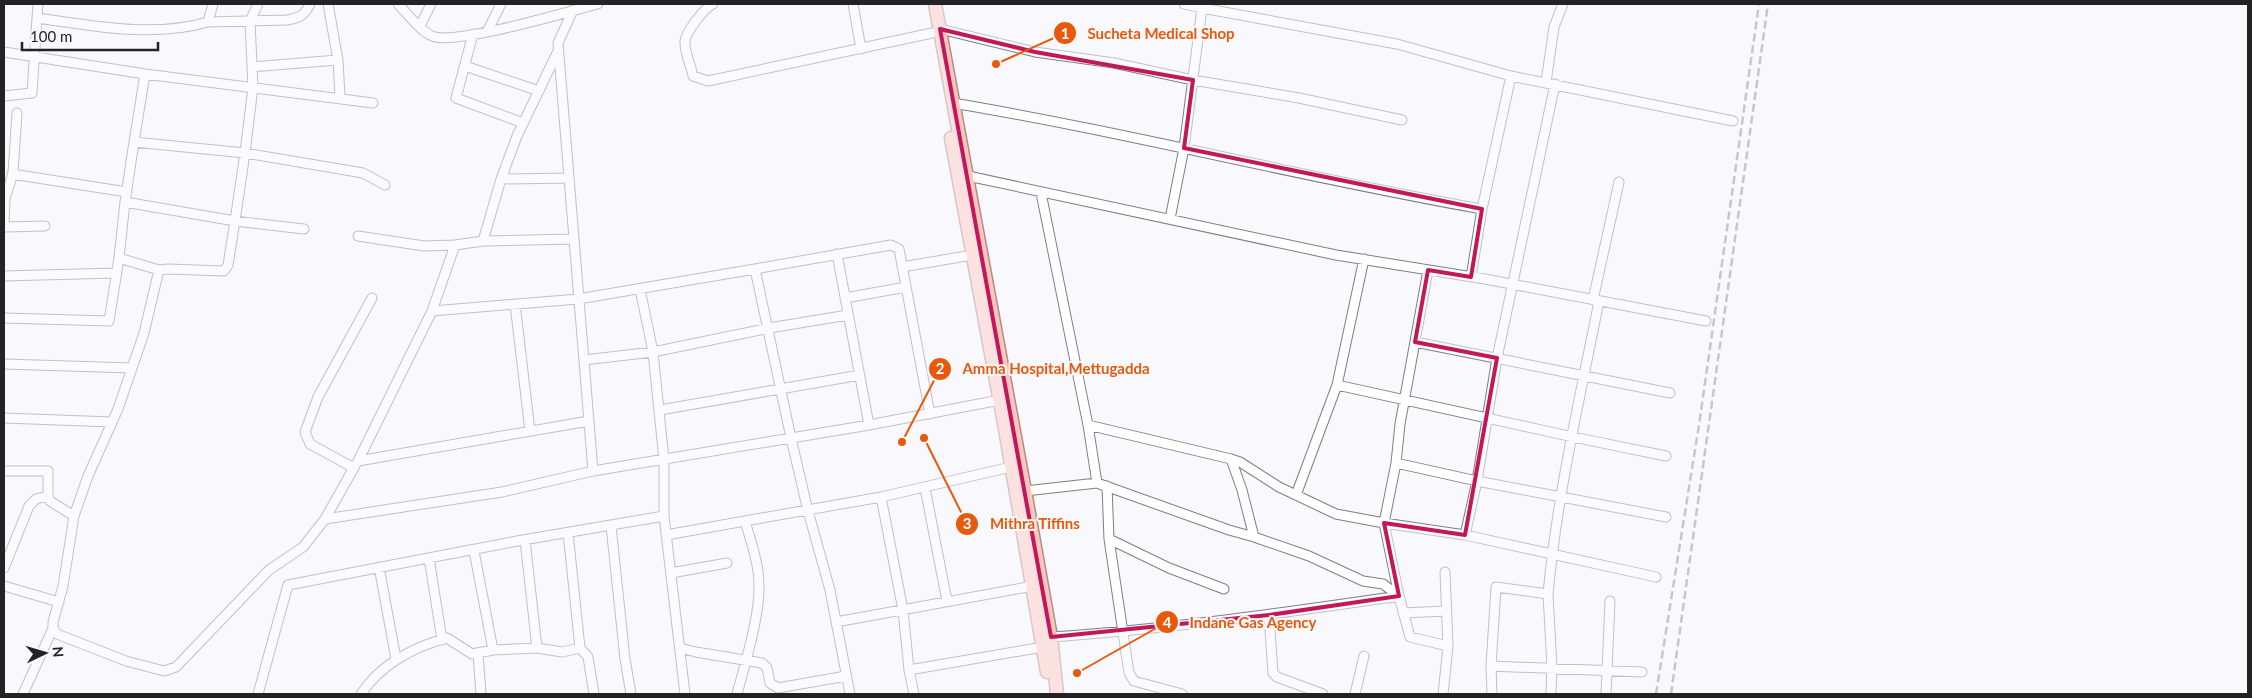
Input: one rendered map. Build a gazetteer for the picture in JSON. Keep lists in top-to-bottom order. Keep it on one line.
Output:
{"places":["Sucheta Medical Shop","Mithra Tiffins","Amma Hospital,Mettugadda","Indane Gas Agency"],"scale_bar":"100 m","north":"right"}
